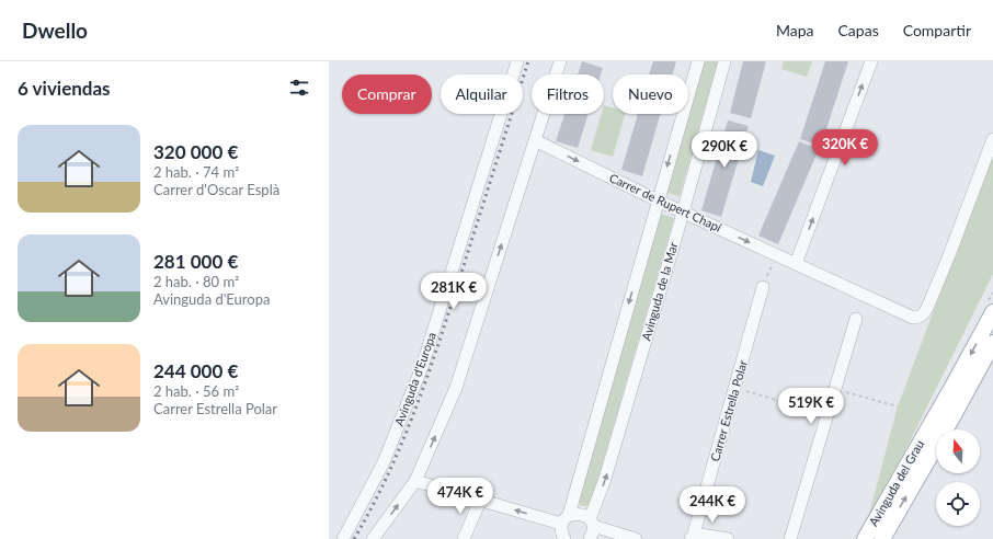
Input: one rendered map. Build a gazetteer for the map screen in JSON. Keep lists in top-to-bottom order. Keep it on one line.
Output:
{"streets":{"main road":["Avinguda del Grau"],"street":["Carrer de Rupert Chapí","Avinguda de la Mar","Avinguda d'Europa","Carrer Estrella Polar"]},"crossings":[["Carrer de Rupert Chapí","Avinguda de la Mar"]],"one_way":["Carrer de Rupert Chapí"],"north":"top","page":{"header":"Dwello","nav":["Mapa","Capas","Compartir"],"heading":"6 viviendas","chip":["Comprar","Alquilar","Filtros","Nuevo"],"list":[{"name":"320 000 €","note":"2 hab. · 74 m² · Carrer d'Oscar Esplà"},{"name":"281 000 €","note":"2 hab. · 80 m² · Avinguda d'Europa"},{"name":"244 000 €","note":"2 hab. · 56 m² · Carrer Estrella Polar"}],"price":["320K €","290K €","281K €","519K €","474K €","244K €"]}}
